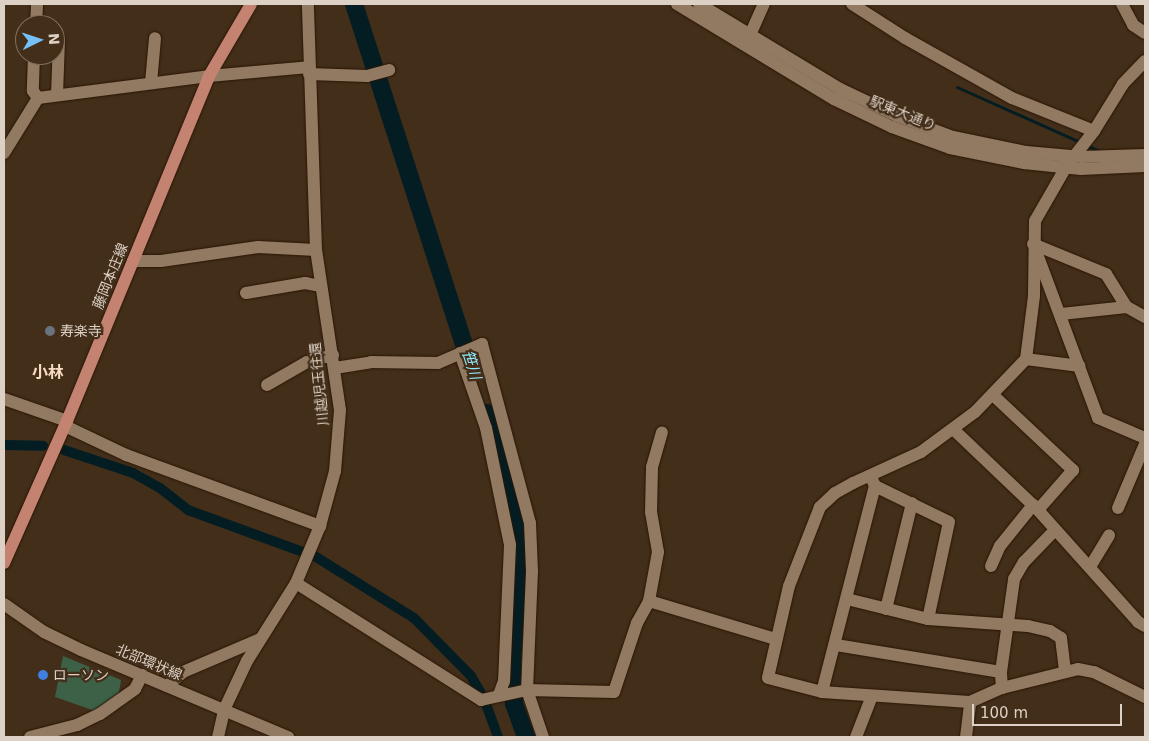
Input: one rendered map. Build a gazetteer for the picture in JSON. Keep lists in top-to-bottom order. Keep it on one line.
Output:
{"streets":{"main road":["藤岡本庄線"],"street":["駅東大通り","川越児玉往還","北部環状線"]},"crossings":[["川越児玉往還","北部環状線"]],"districts":["小林"],"water":["笹川"],"places":["寿楽寺","ローソン"],"scale_bar":"100 m","north":"right"}
